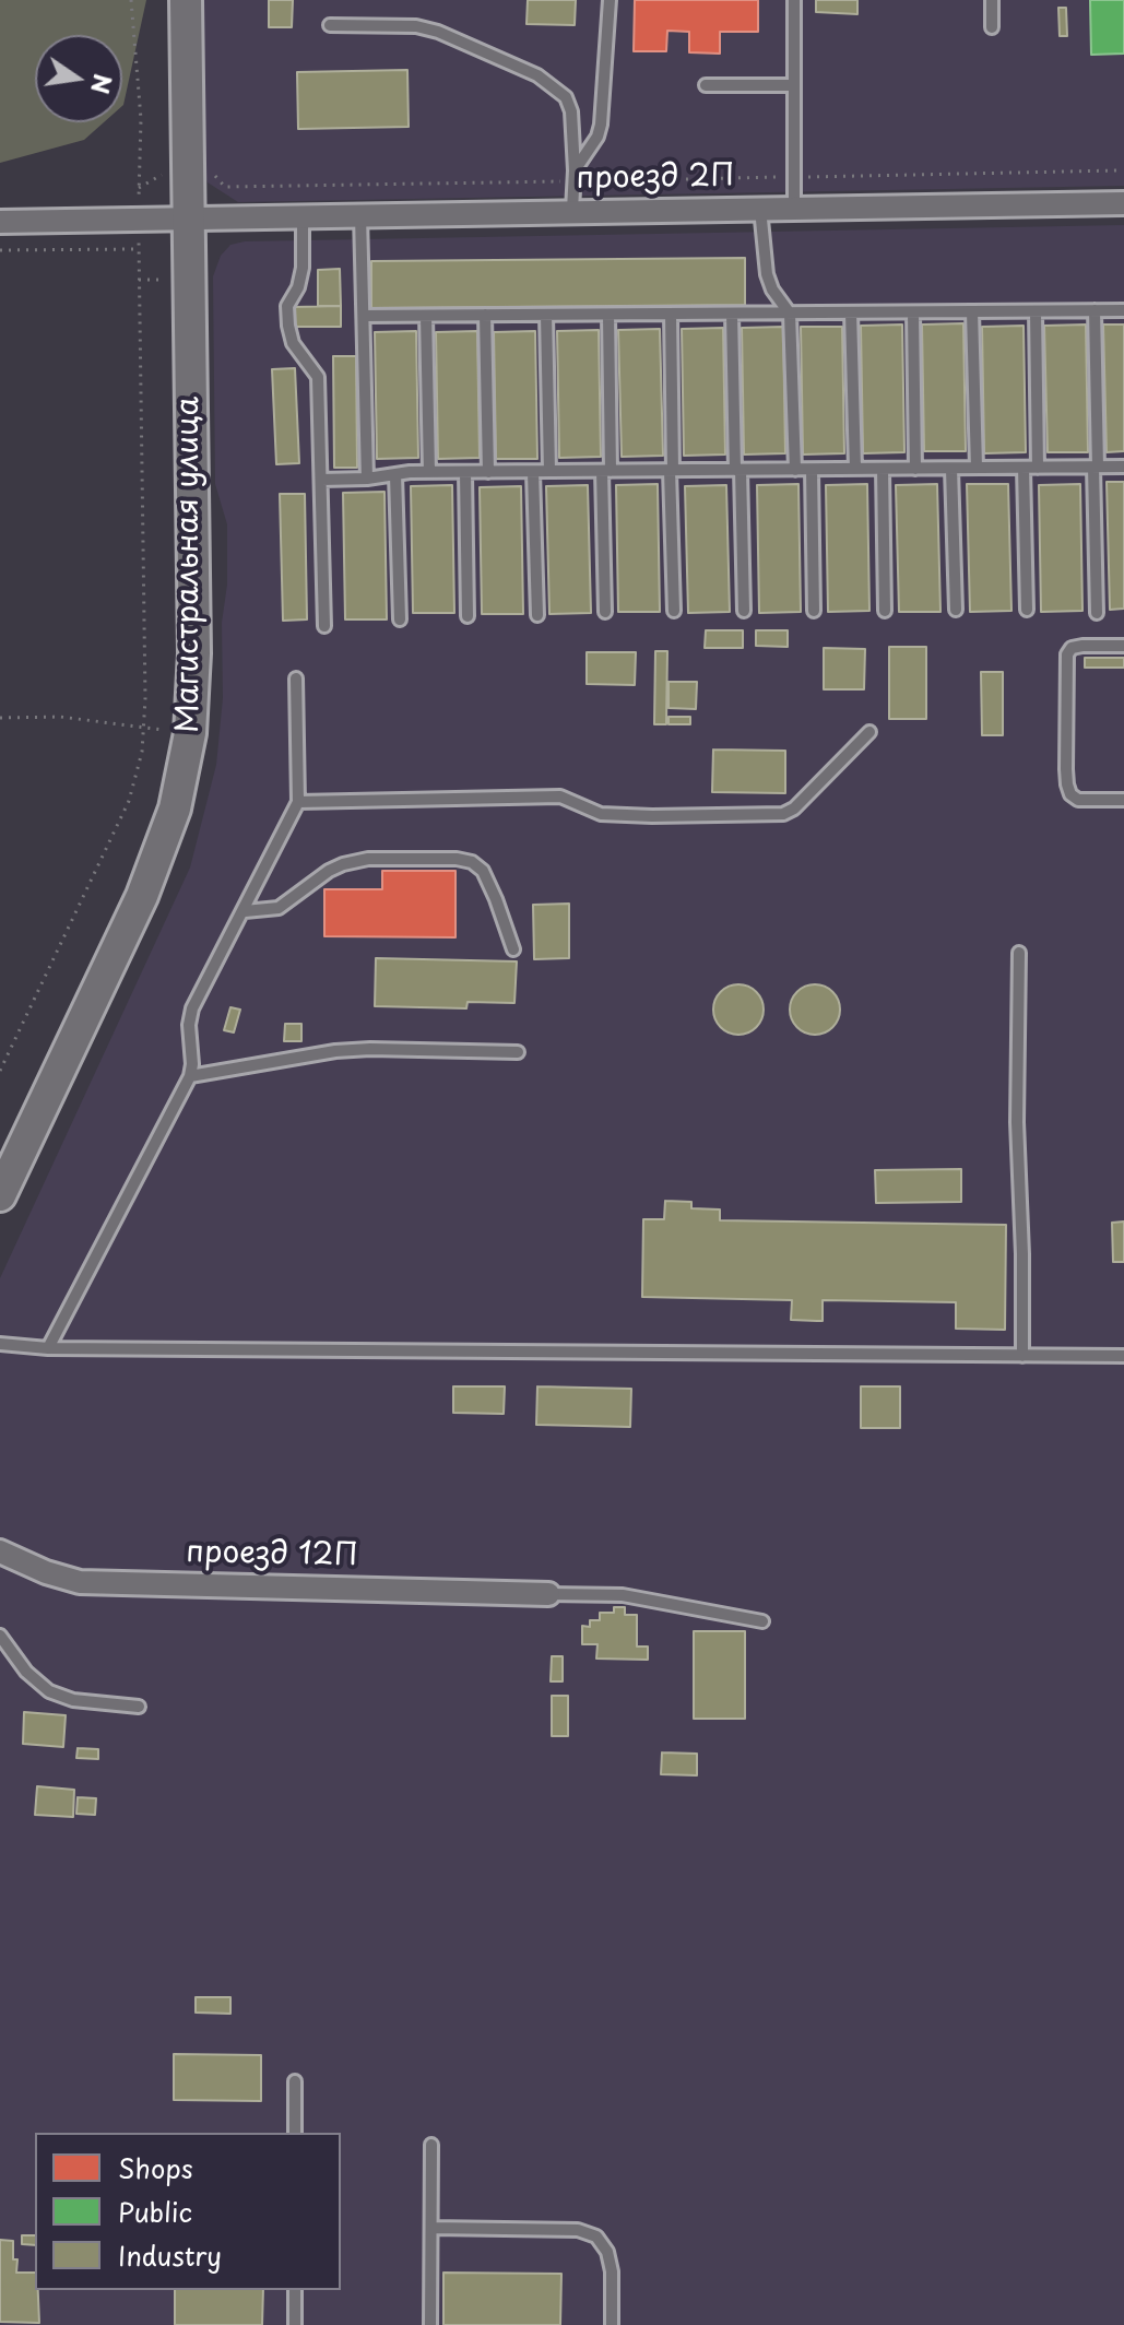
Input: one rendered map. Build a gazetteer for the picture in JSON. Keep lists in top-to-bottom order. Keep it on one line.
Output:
{"streets":{"main road":["Магистральная улица"],"street":["проезд 2П","проезд 12П"]},"crossings":[["проезд 2П","Магистральная улица"]],"legend":["Shops","Public","Industry"],"north":"right"}
